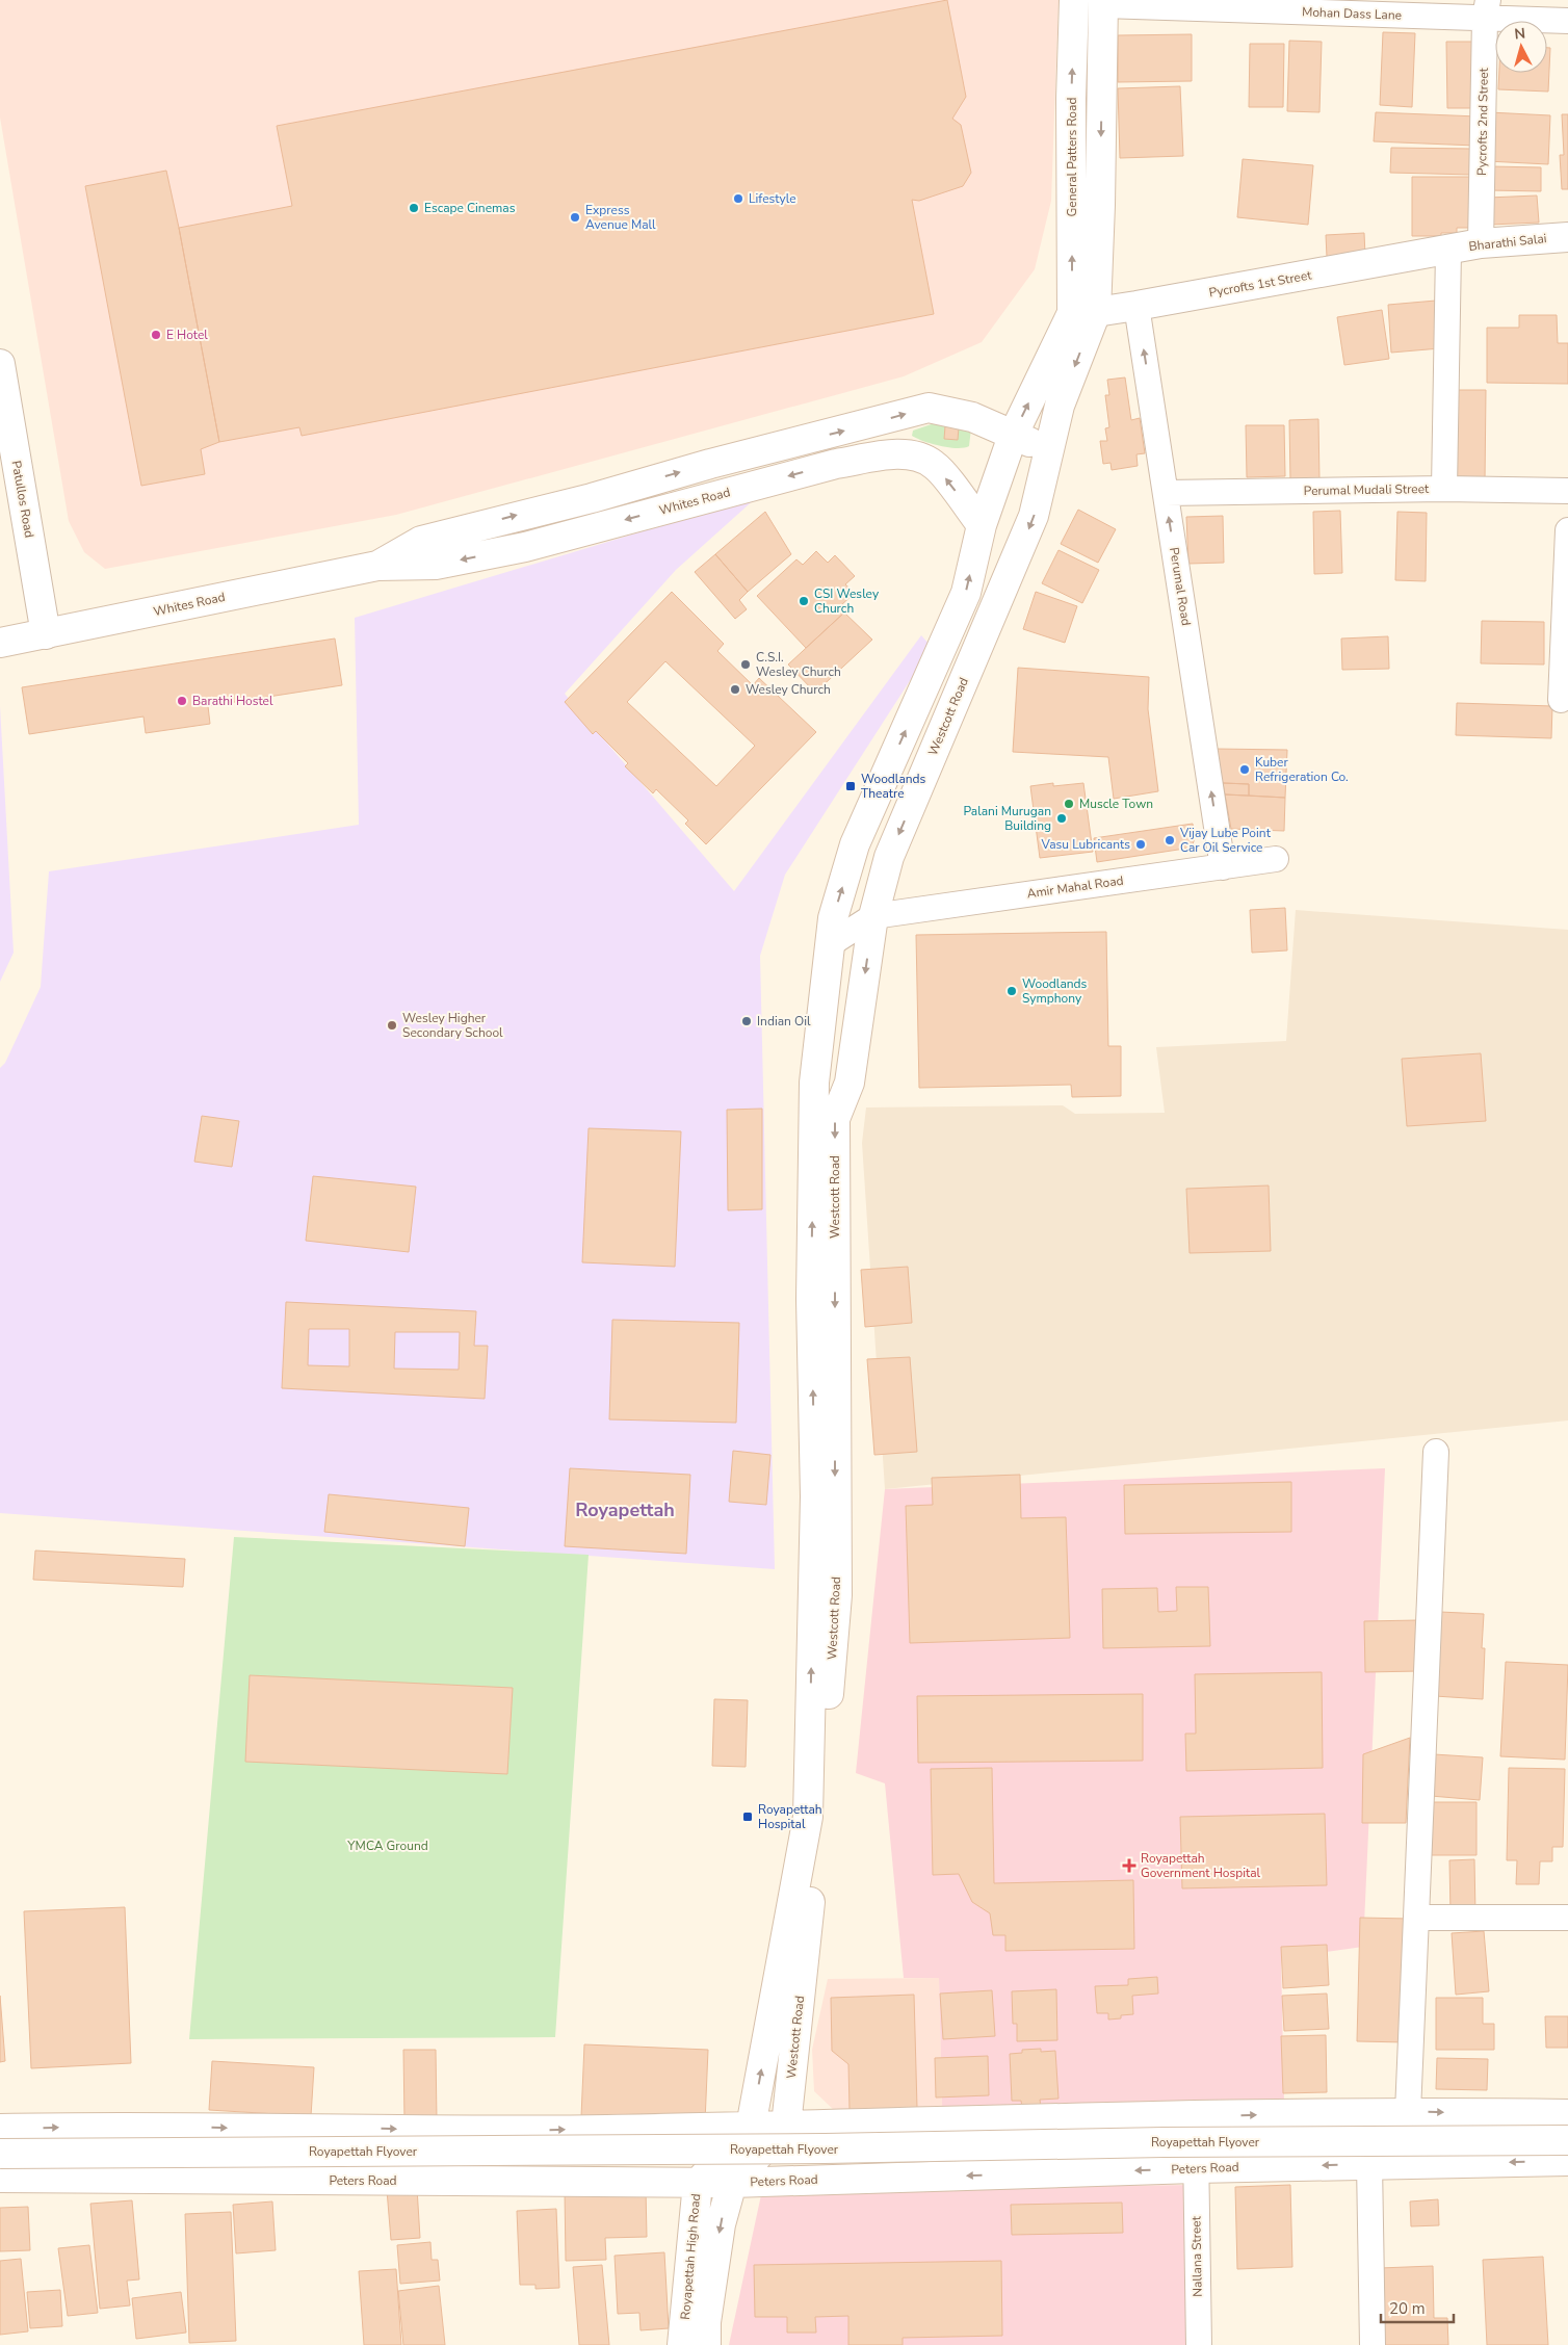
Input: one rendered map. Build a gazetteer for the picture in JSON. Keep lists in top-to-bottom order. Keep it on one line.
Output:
{"streets":{"main road":["General Patters Road","Bharathi Salai","Pycrofts 1st Street","Patullos Road","Whites Road","Westcott Road","Royapettah Flyover","Peters Road","Royapettah High Road"],"street":["Mohan Dass Lane","Pycrofts 2nd Street","Perumal Mudali Street","Perumal Road","Amir Mahal Road","Nallana Street"]},"crossings":[["Mohan Dass Lane","Pycrofts 2nd Street"],["Pycrofts 2nd Street","Bharathi Salai"],["General Patters Road","Pycrofts 1st Street"],["General Patters Road","Westcott Road"],["Bharathi Salai","Pycrofts 1st Street"],["Pycrofts 1st Street","Perumal Road"],["Pycrofts 1st Street","Westcott Road"],["Perumal Mudali Street","Perumal Road"],["Patullos Road","Whites Road"],["Whites Road","Westcott Road"],["Perumal Road","Amir Mahal Road"],["Westcott Road","Amir Mahal Road"],["Westcott Road","Royapettah High Road"],["Peters Road","Royapettah High Road"],["Peters Road","Nallana Street"]],"one_way":["Perumal Road"],"districts":["Royapettah"],"parks":["YMCA Ground"],"places":{"other":["Lifestyle","Escape Cinemas","Express Avenue Mall","E Hotel","CSI Wesley Church","C.S.I. Wesley Church","Wesley Church","Barathi Hostel","Kuber Refrigeration Co.","Muscle Town","Palani Murugan Building","Vijay Lube Point Car Oil Service","Vasu Lubricants","Woodlands Symphony","Indian Oil","Wesley Higher Secondary School"],"transit":["Woodlands Theatre","Royapettah Hospital"],"health":["Royapettah Government Hospital"]},"scale_bar":"20 m","north":"top"}
